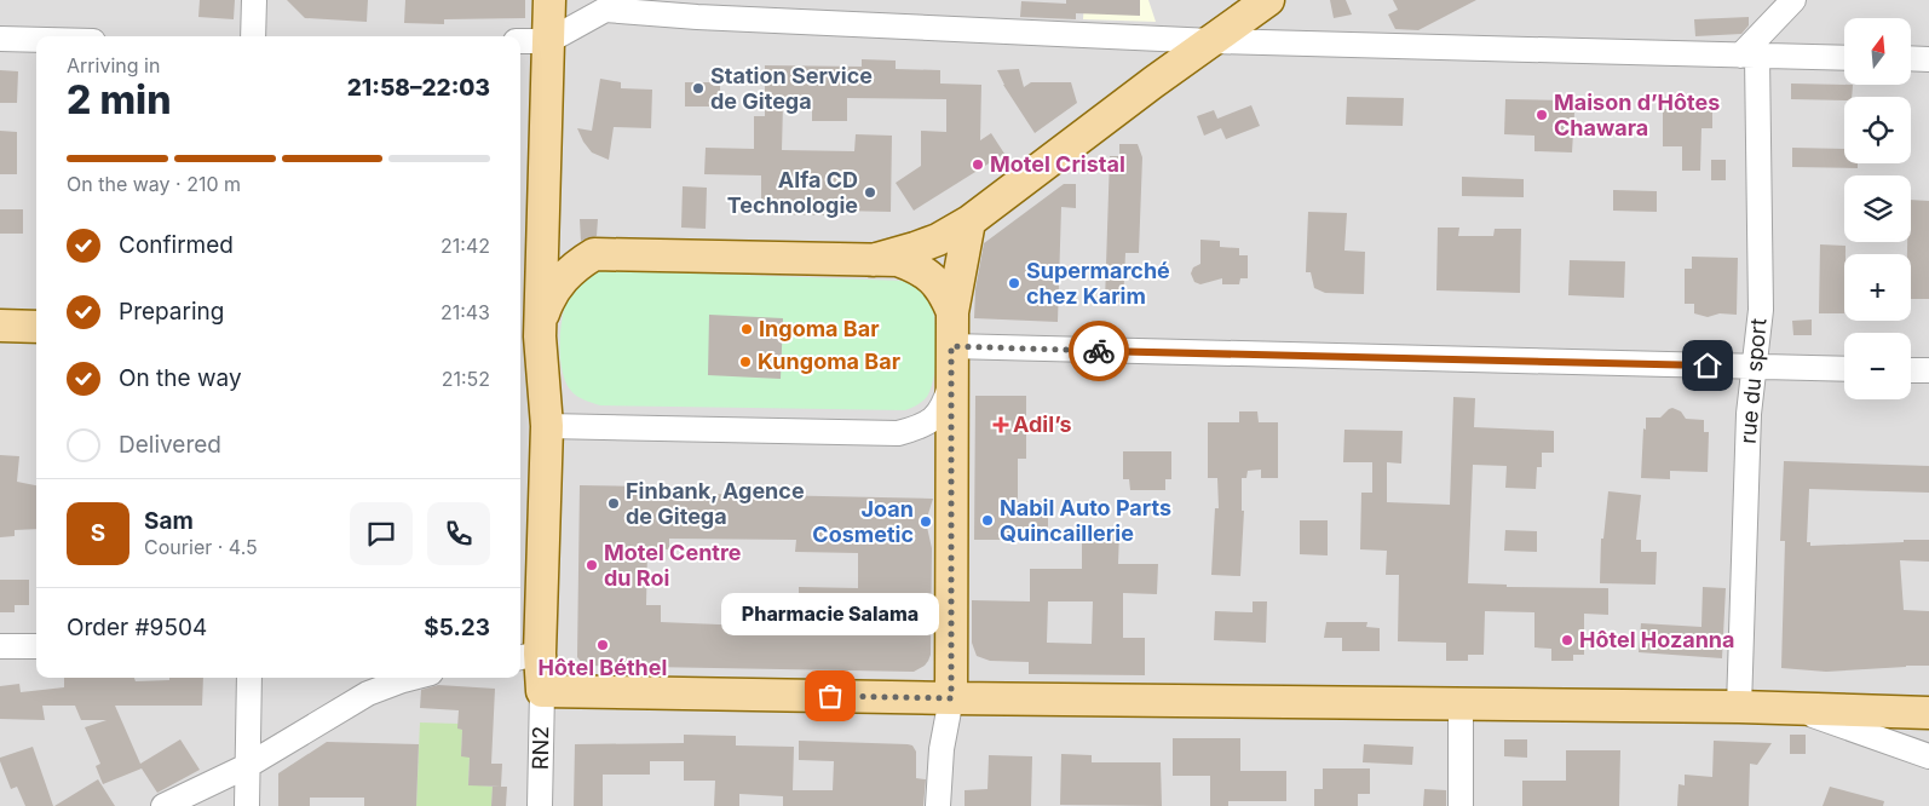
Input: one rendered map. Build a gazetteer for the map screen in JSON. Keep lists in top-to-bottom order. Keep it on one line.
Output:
{"streets":{"street":["rue du sport","RN2"]},"places":{"other":["Station Service de Gitega","Maison d’Hôtes Chawara","Motel Cristal","Alfa CD Technologie","Supermarché chez Karim","Ingoma Bar","Kungoma Bar","Finbank, Agence de Gitega","Nabil Auto Parts Quincaillerie","Joan Cosmetic","Motel Centre du Roi","Hôtel Hozanna","Hôtel Béthel","Pharmacie Salama"],"health":["Adil’s"]},"north":"top","page":{"map_buttons":["+","−"],"heading":["2 min","Arriving in","21:58–22:03"],"panel":["Sam","Courier · 4.5","Order #9504","$5.23"],"bar":"On the way · 210 m","list":[["Confirmed","21:42"],["Preparing","21:43"],["On the way","21:52"],"Delivered"],"round":"S","bubble":"Pharmacie Salama"}}
